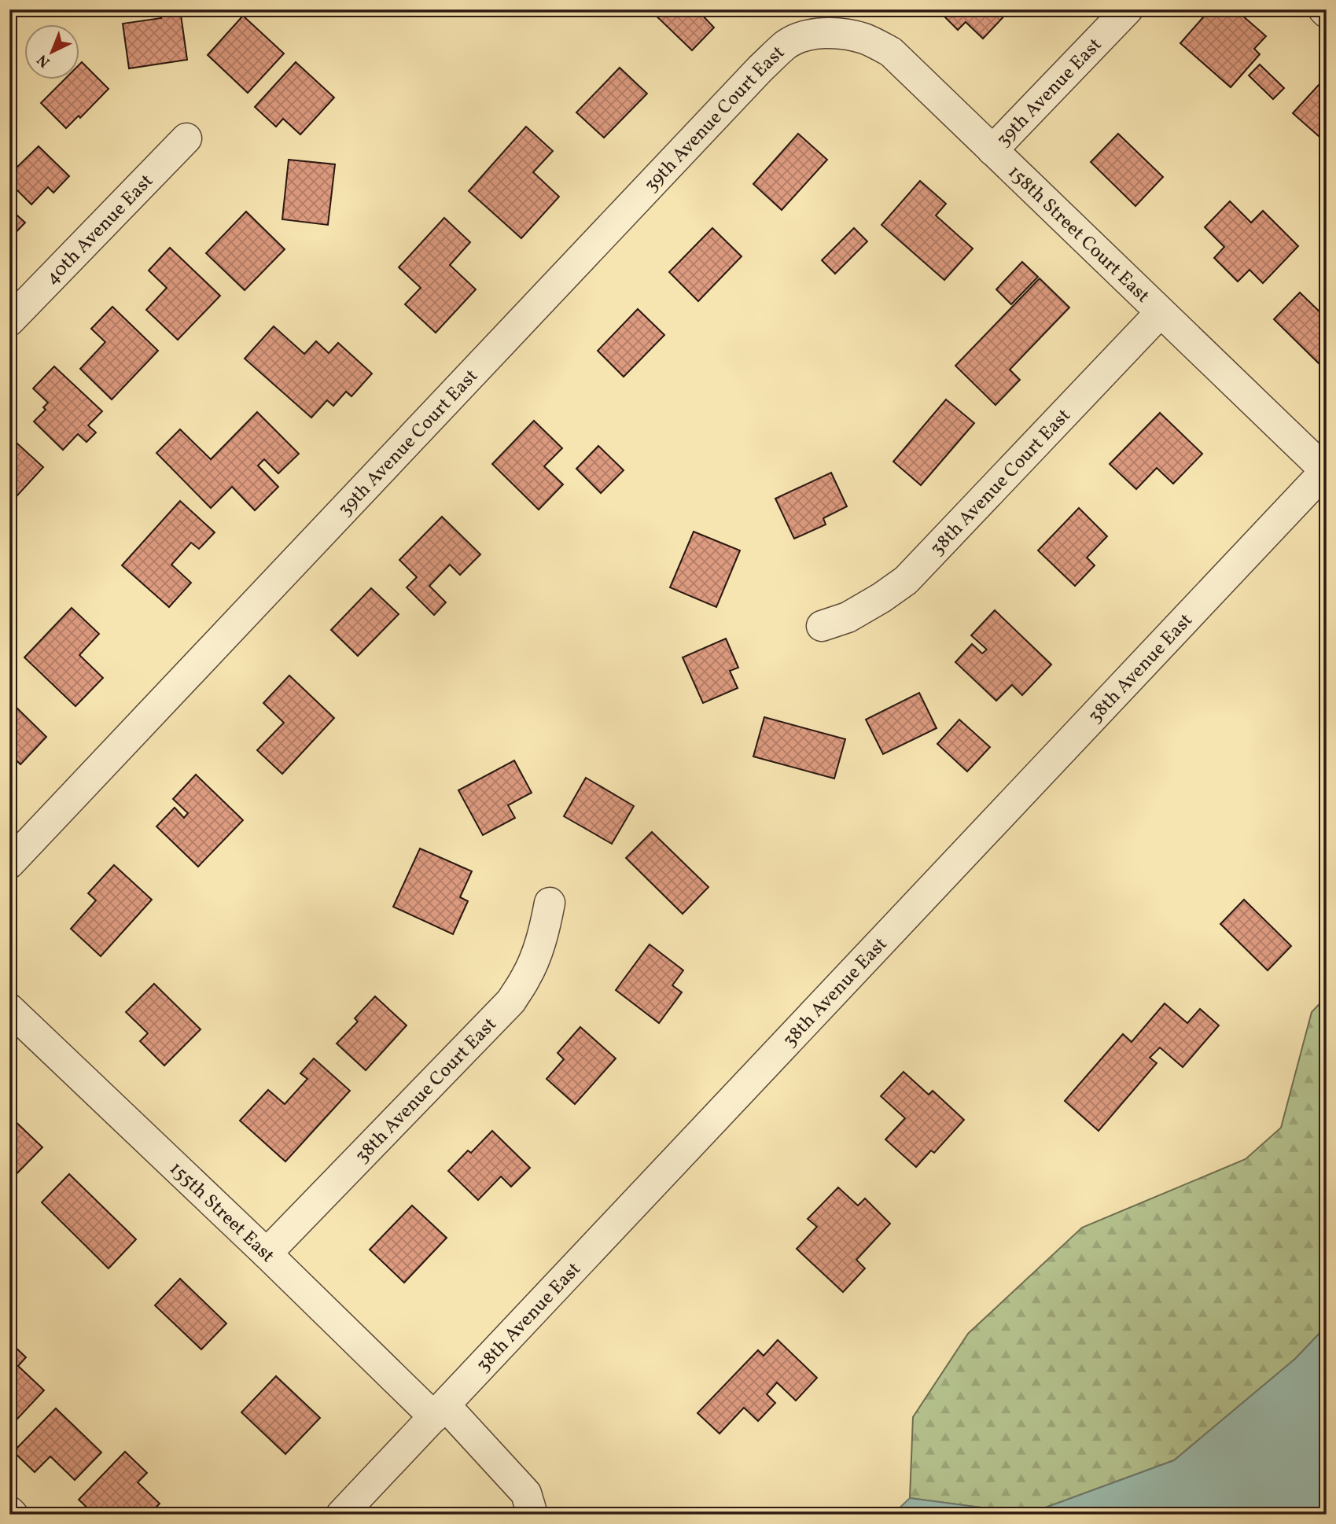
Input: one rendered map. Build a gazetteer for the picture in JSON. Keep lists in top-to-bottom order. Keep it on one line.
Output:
{"streets":{"street":["39th Avenue East","39th Avenue Court East","40th Avenue East","158th Street Court East","38th Avenue Court East","38th Avenue East","155th Street East"]},"crossings":[["39th Avenue East","158th Street Court East"],["39th Avenue Court East","158th Street Court East"],["158th Street Court East","38th Avenue Court East"],["158th Street Court East","38th Avenue East"],["38th Avenue Court East","155th Street East"],["38th Avenue East","155th Street East"]],"north":"bottom left"}
